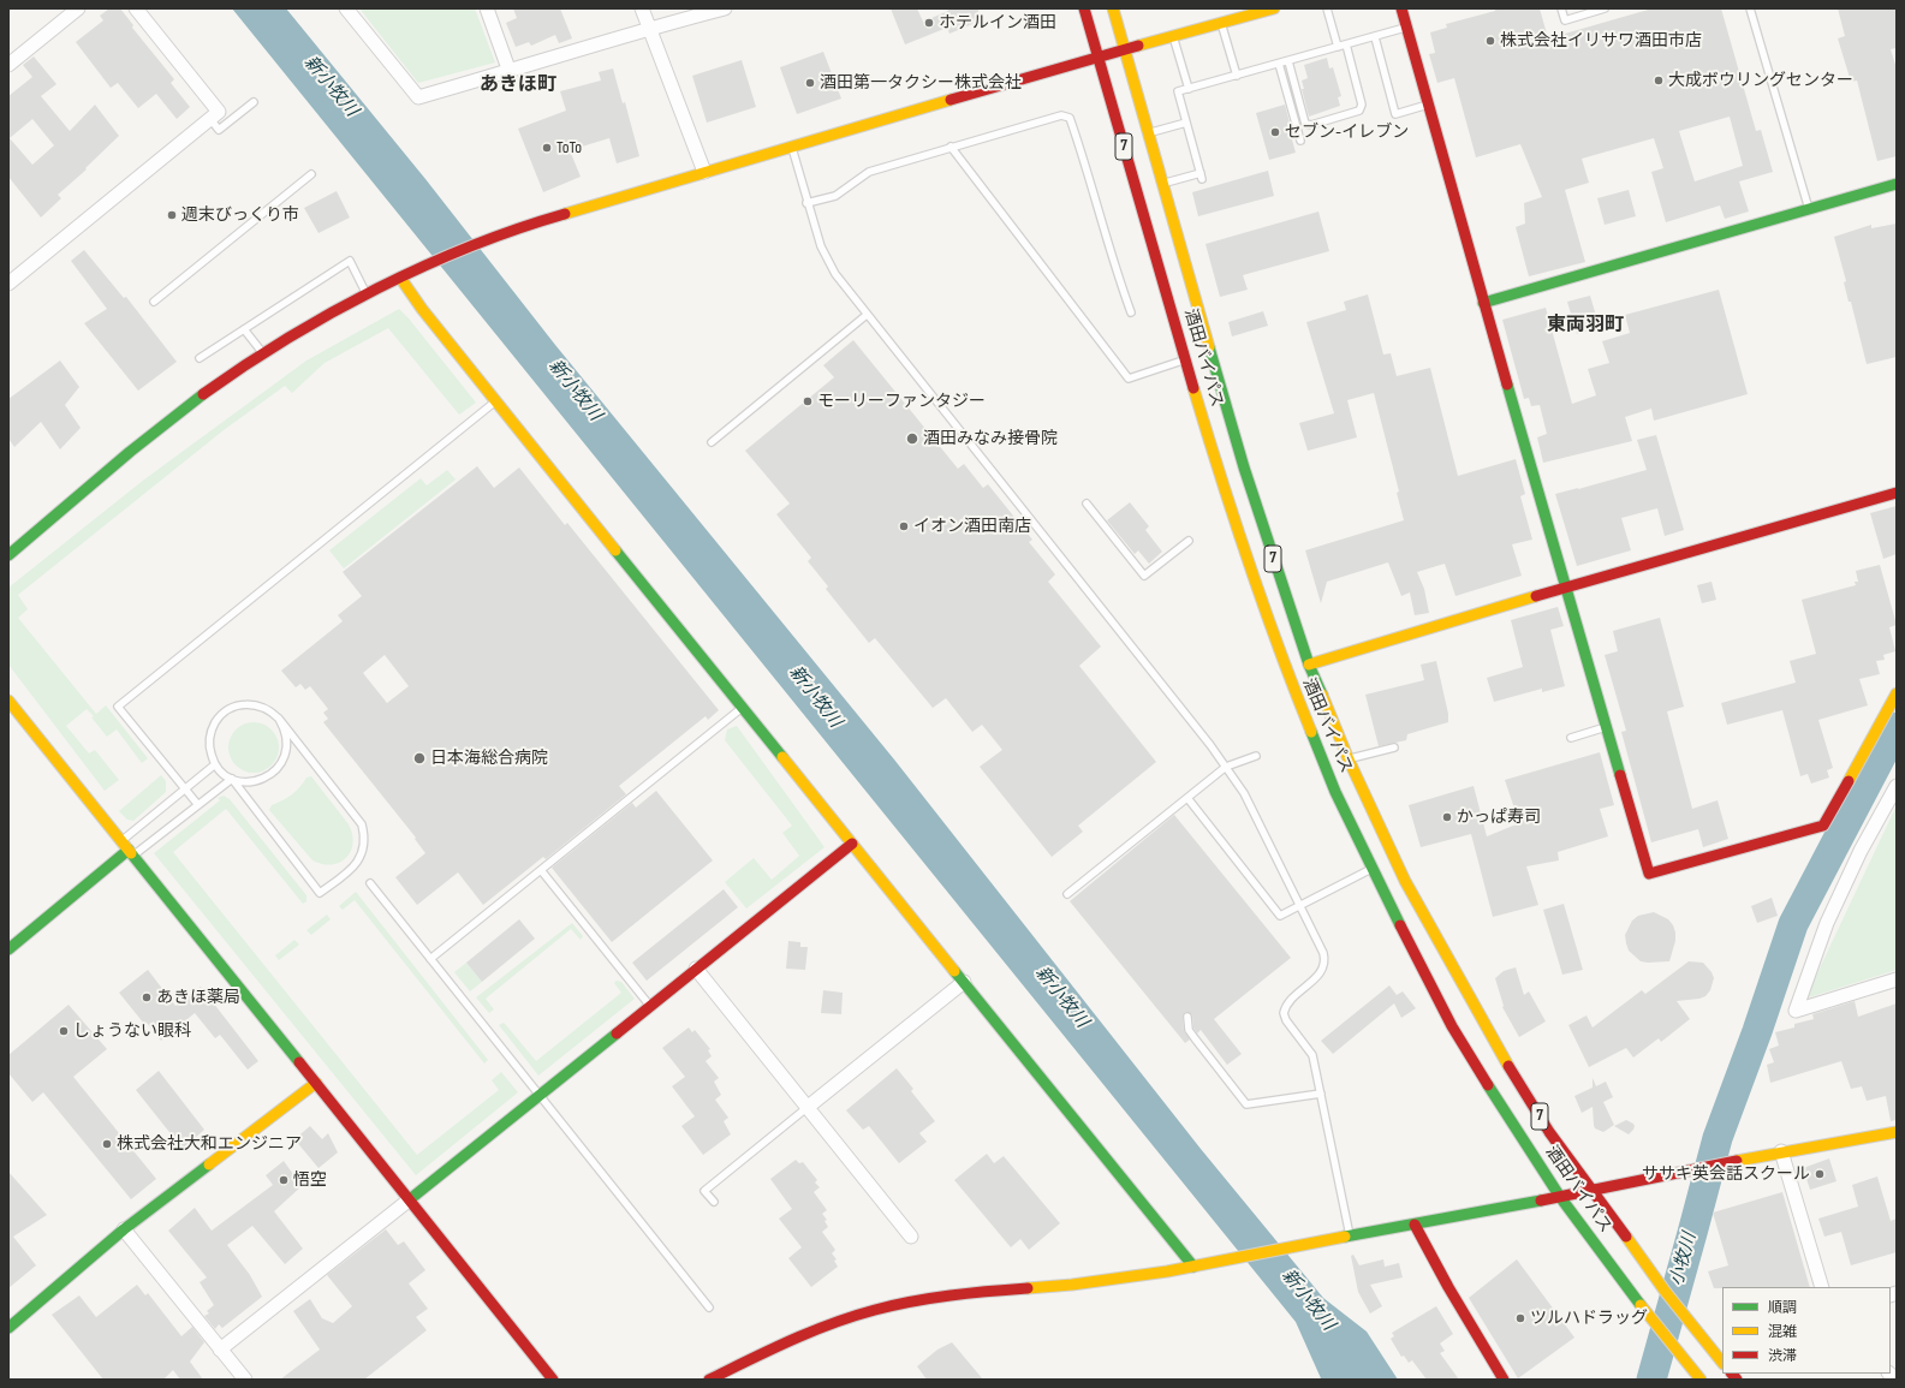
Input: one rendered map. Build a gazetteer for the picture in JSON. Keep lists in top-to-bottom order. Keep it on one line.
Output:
{"streets":{"main road":["7","酒田バイパス"]},"districts":["あきほ町","東両羽町"],"water":["新小牧川","小牧川"],"places":["ホテルイン酒田","株式会社イリサワ酒田市店","大成ボウリングセンター","酒田第一タクシー株式会社","セブン-イレブン","ToTo","週末びっくり市","モーリーファンタジー","酒田みなみ接骨院","イオン酒田南店","日本海総合病院","かっぱ寿司","あきほ薬局","しょうない眼科","株式会社大和エンジニア","ササキ英会話スクール","悟空","ツルハドラッグ"],"legend":["順調","混雑","渋滞"]}
